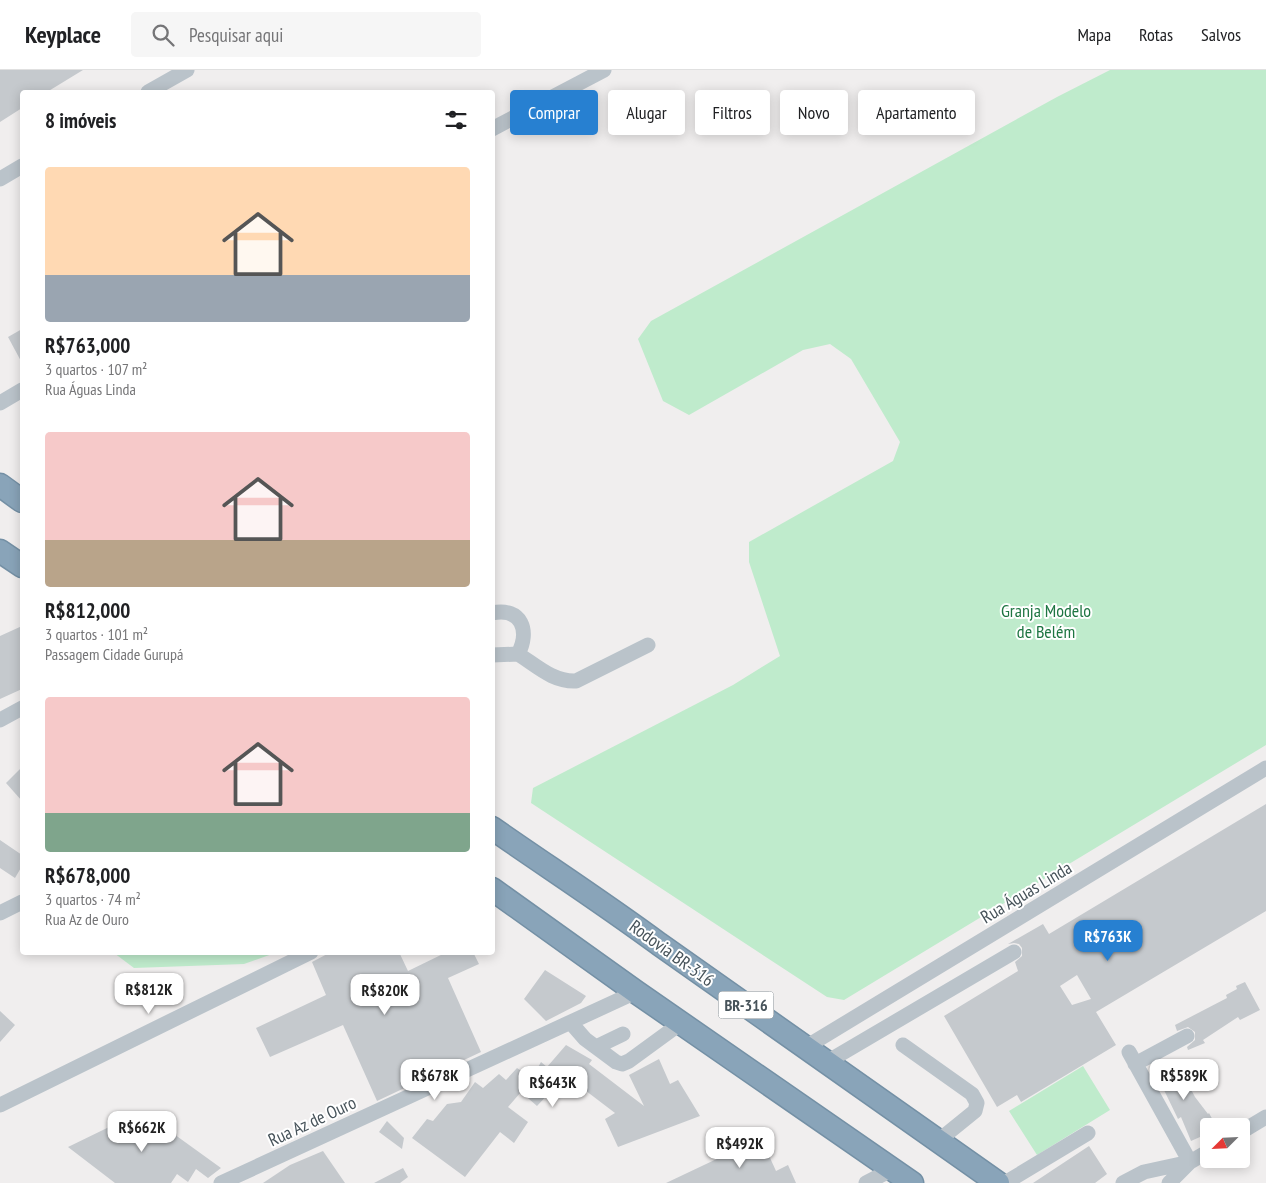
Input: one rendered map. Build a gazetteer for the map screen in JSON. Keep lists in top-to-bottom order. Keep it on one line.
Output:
{"streets":{"highway":["Rodovia BR-316","BR-316"],"street":["Rua Águas Linda","Rua Az de Ouro"]},"crossings":[["Rua Águas Linda","Rodovia BR-316"],["BR-316","Rua Az de Ouro"]],"parks":["Granja Modelo de Belém"],"north":"bottom left","page":{"header":"Keyplace","search":"Pesquisar aqui","nav":["Mapa","Rotas","Salvos"],"chip":["Comprar","Alugar","Filtros","Novo","Apartamento"],"heading":"8 imóveis","list":[{"name":"R$763,000","note":"3 quartos · 107 m² · Rua Águas Linda"},{"name":"R$812,000","note":"3 quartos · 101 m² · Passagem Cidade Gurupá"},{"name":"R$678,000","note":"3 quartos · 74 m² · Rua Az de Ouro"}],"price":["R$763K","R$812K","R$820K","R$678K","R$589K","R$643K","R$662K","R$492K"]}}
